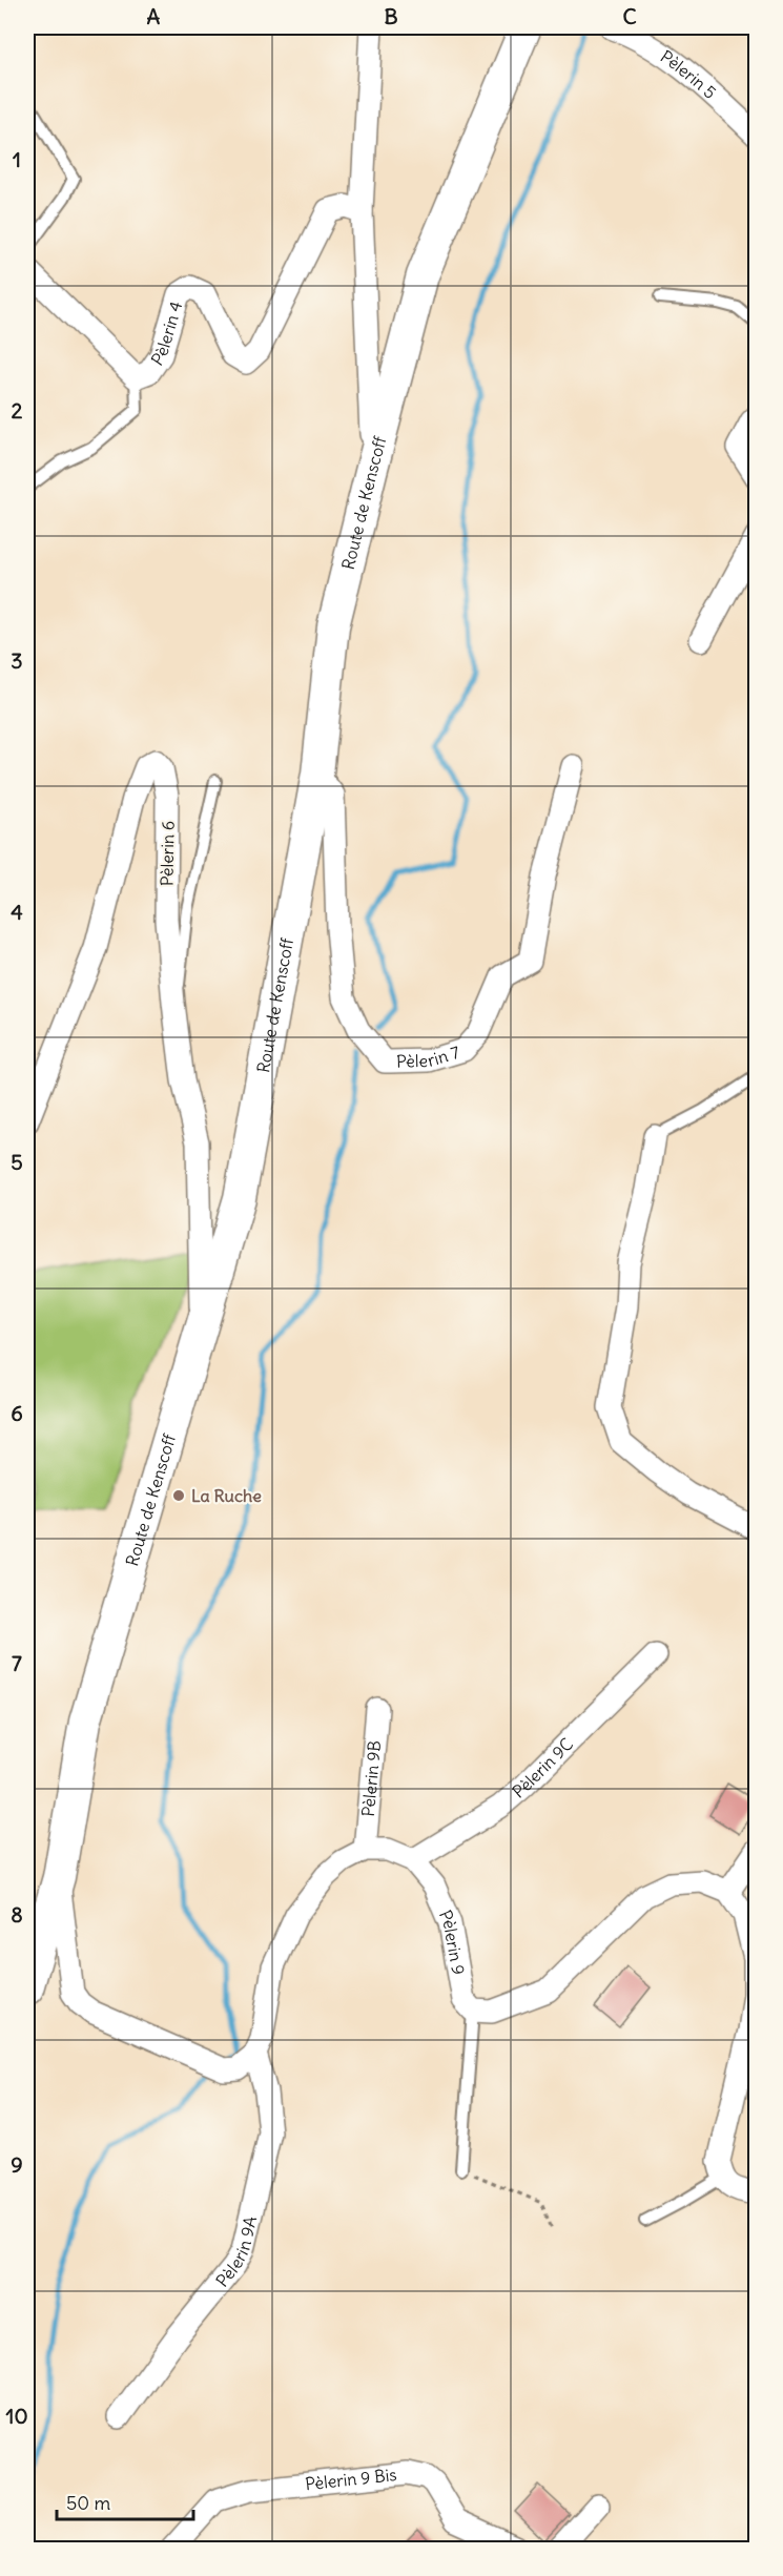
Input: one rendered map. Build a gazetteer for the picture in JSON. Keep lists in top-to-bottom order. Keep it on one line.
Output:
{"streets":{"main road":["Route de Kenscoff"],"street":["Pèlerin 5","Pèlerin 4","Pèlerin 6","Pèlerin 7","Pèlerin 9C","Pèlerin 9B","Pèlerin 9","Pèlerin 9A","Pèlerin 9 Bis"]},"crossings":[["Route de Kenscoff","Pèlerin 6"],["Route de Kenscoff","Pèlerin 7"],["Pèlerin 9C","Pèlerin 9"]],"places":["La Ruche"],"scale_bar":"50 m","grid":{"columns":["A","B","C"],"rows":["1","2","3","4","5","6","7","8","9","10"]}}
